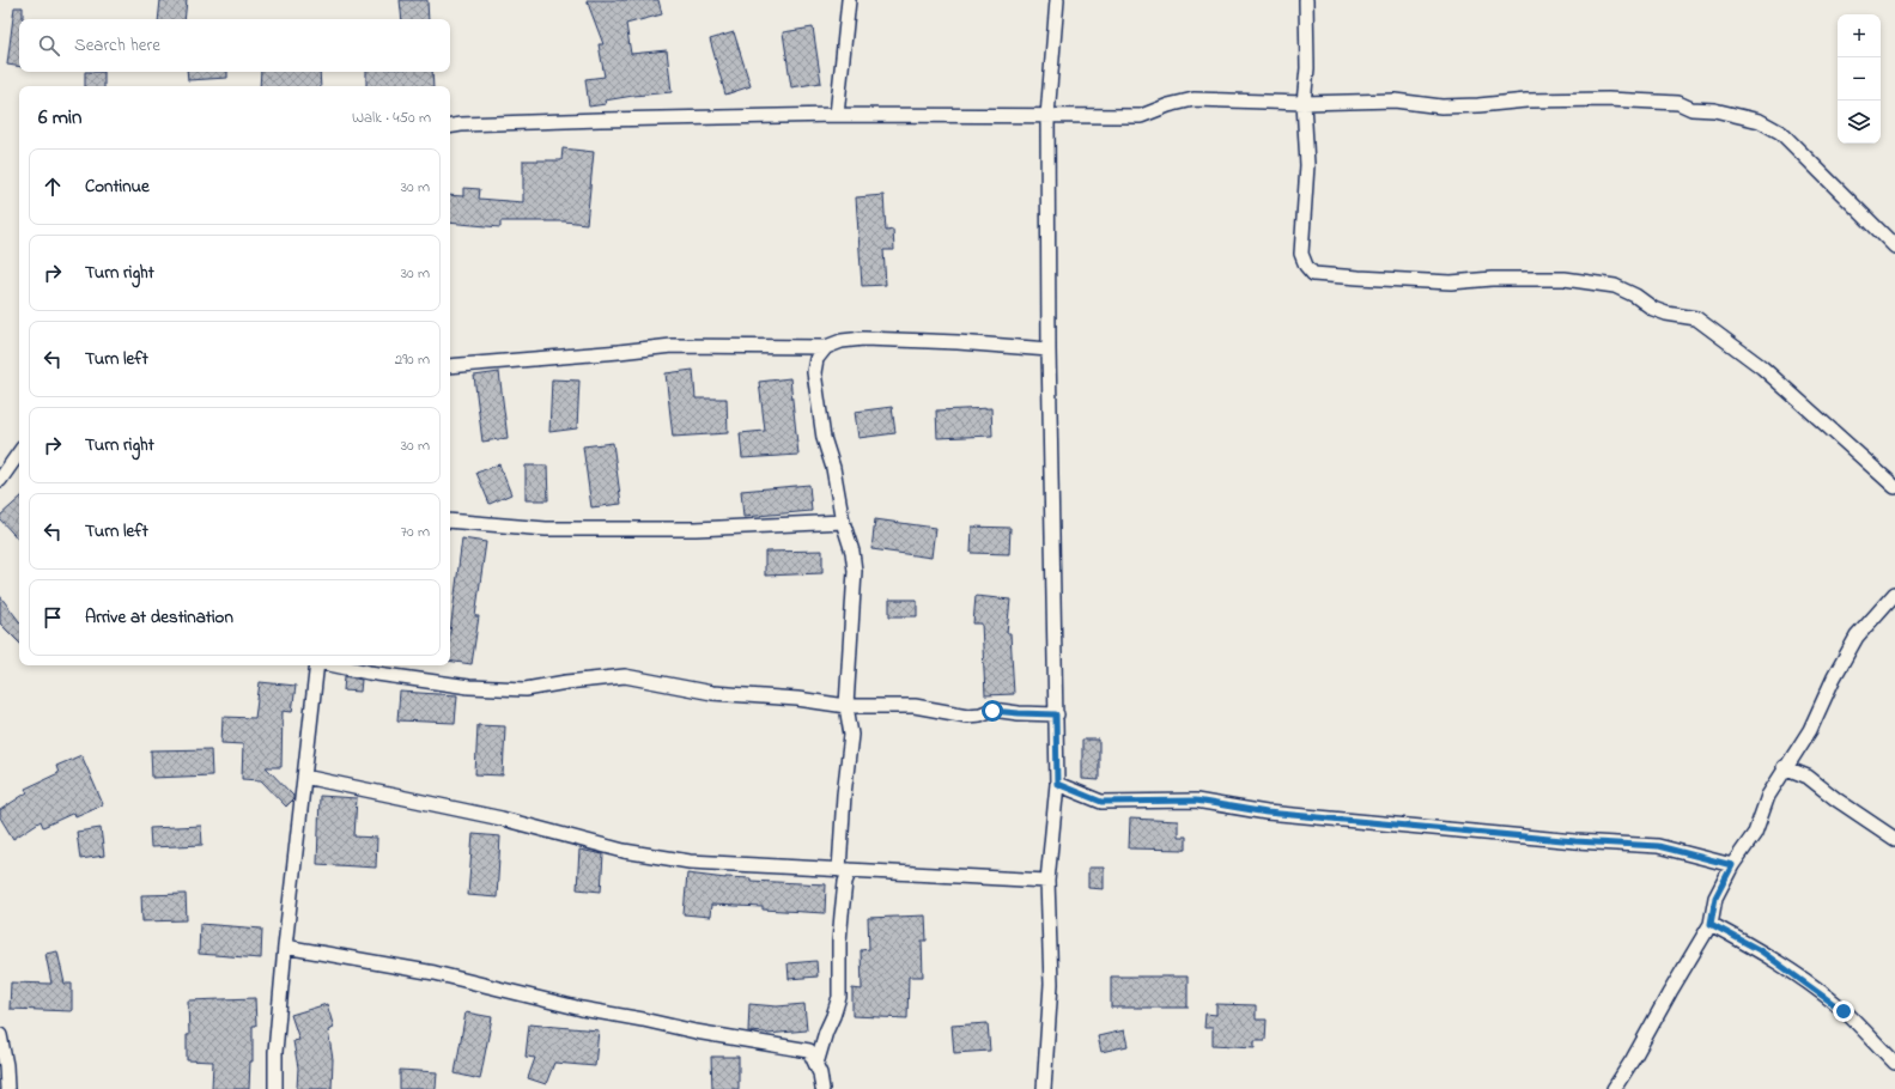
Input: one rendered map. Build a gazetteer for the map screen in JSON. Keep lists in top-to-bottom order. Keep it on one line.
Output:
{"page":{"map_buttons":["+","−"],"search":"Search here","heading":["6 min","Walk · 450 m"],"list":[["Continue","30 m"],["Turn right","30 m"],["Turn left","290 m"],["Turn right","30 m"],["Turn left","70 m"],"Arrive at destination"]}}
